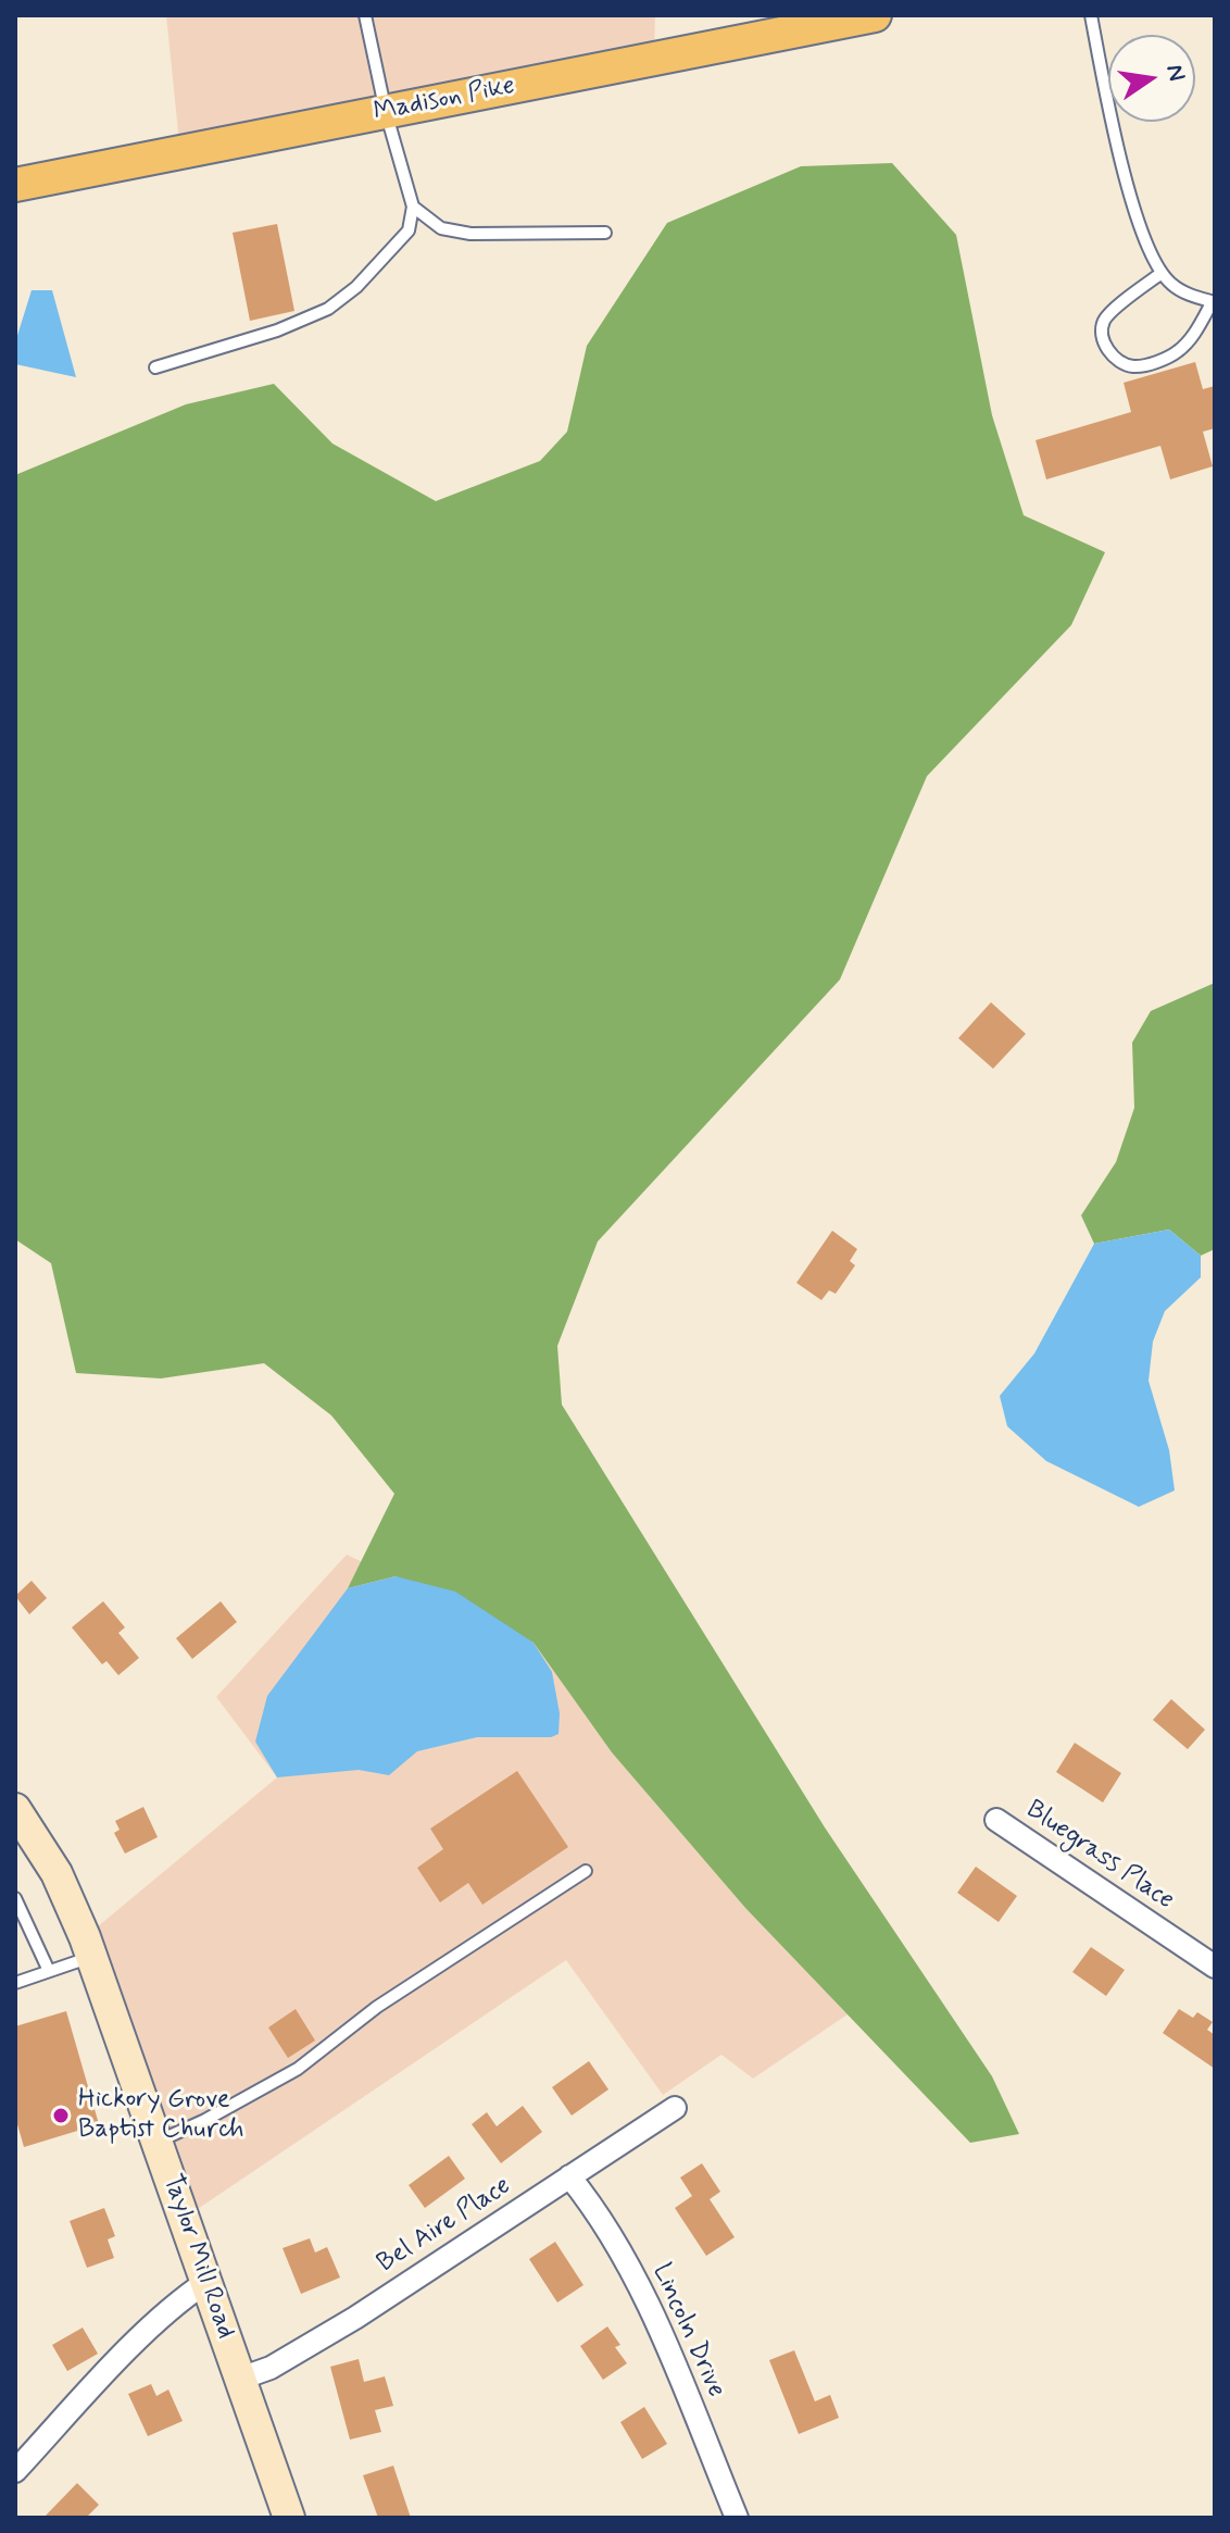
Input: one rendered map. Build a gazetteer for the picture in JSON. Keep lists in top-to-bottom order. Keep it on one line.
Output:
{"streets":{"main road":["Madison Pike","Taylor Mill Road"],"street":["Bluegrass Place","Bel Aire Place","Lincoln Drive"]},"crossings":[["Bel Aire Place","Taylor Mill Road"],["Bel Aire Place","Lincoln Drive"]],"places":["Hickory Grove Baptist Church"],"north":"right"}
